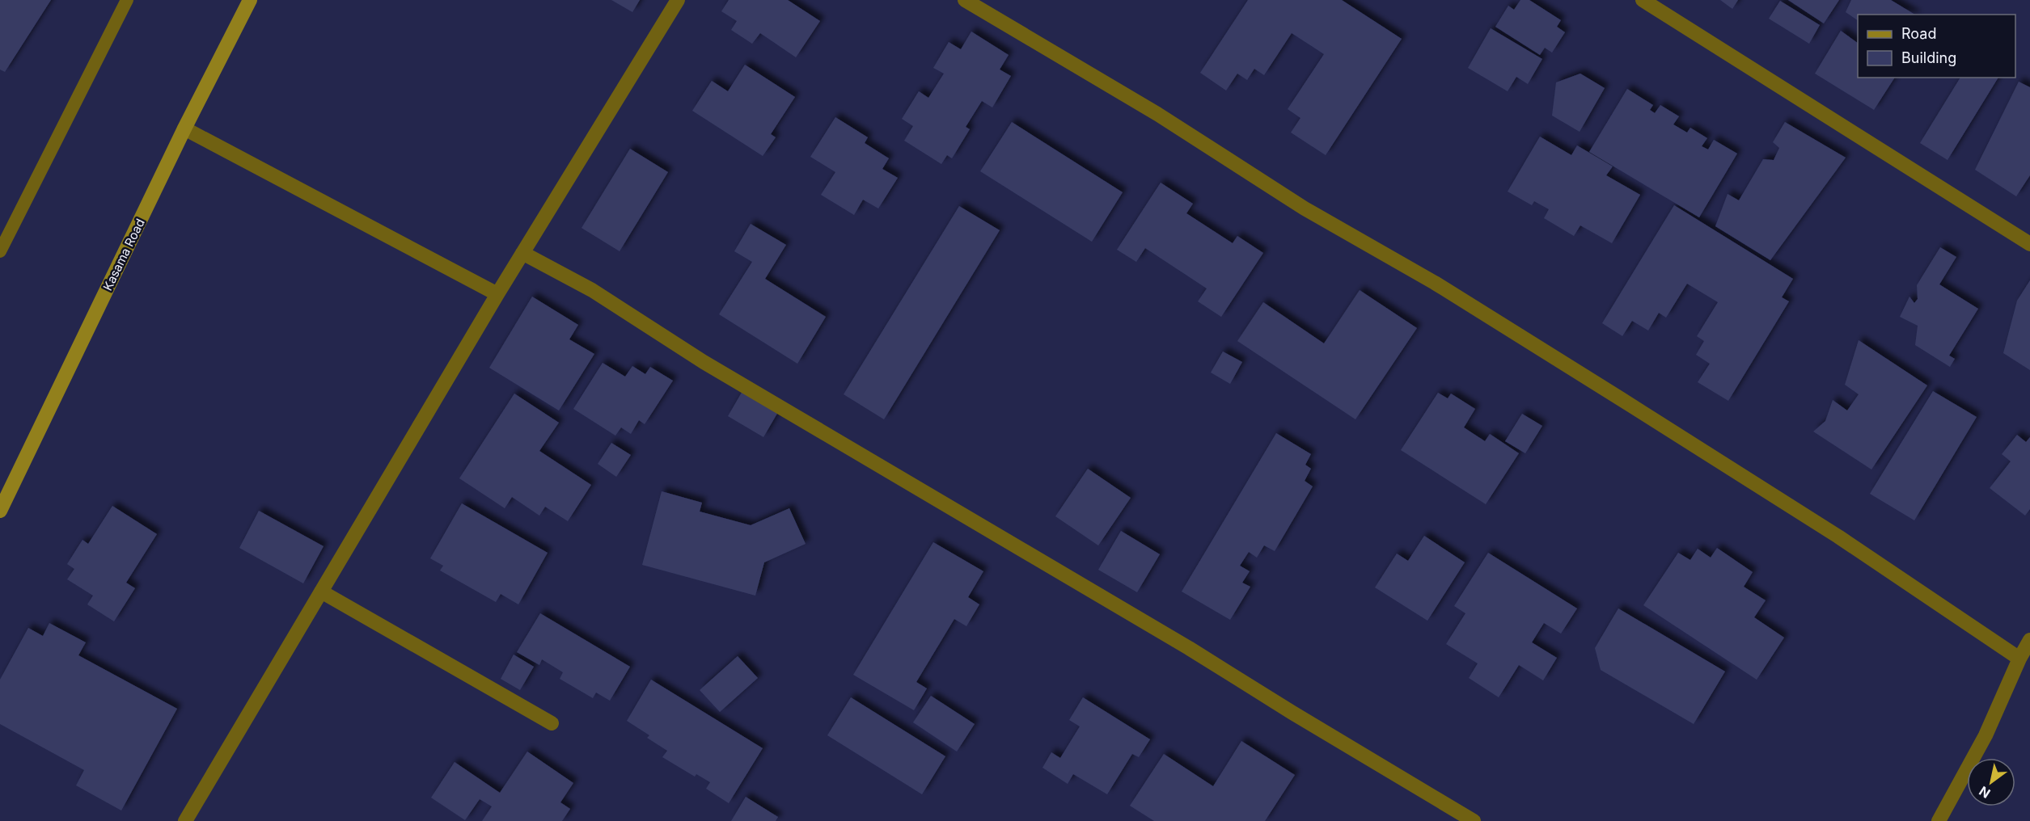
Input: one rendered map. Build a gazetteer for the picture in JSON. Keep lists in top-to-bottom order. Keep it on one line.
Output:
{"streets":{"street":["Kasama Road"]},"legend":["Road","Building"],"north":"bottom left"}
